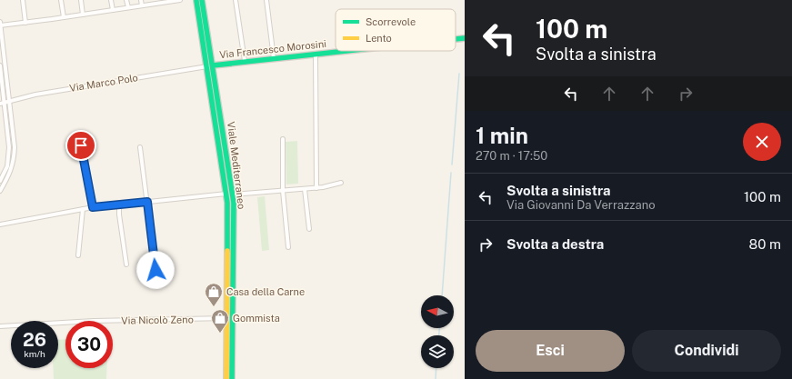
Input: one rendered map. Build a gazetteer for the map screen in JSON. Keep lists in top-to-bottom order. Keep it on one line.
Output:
{"streets":{"street":["Via Francesco Morosini","Via Marco Polo","Viale Mediterraneo","Via Nicolò Zeno"]},"crossings":[["Via Francesco Morosini","Via Marco Polo"],["Via Francesco Morosini","Viale Mediterraneo"],["Via Marco Polo","Viale Mediterraneo"],["Viale Mediterraneo","Via Nicolò Zeno"]],"places":{"shop":["Casa della Carne","Gommista"]},"legend":["Scorrevole","Lento"],"north":"left","page":{"turn":["100 m","Svolta a sinistra"],"heading":["1 min","270 m · 17:50"],"list":[{"name":"Svolta a sinistra","note":"Via Giovanni Da Verrazzano","value":"100 m"},{"name":"Svolta a destra","value":"80 m"}],"speed":"26 km/h","limit":"30","buttons":["Esci","Condividi"]}}
